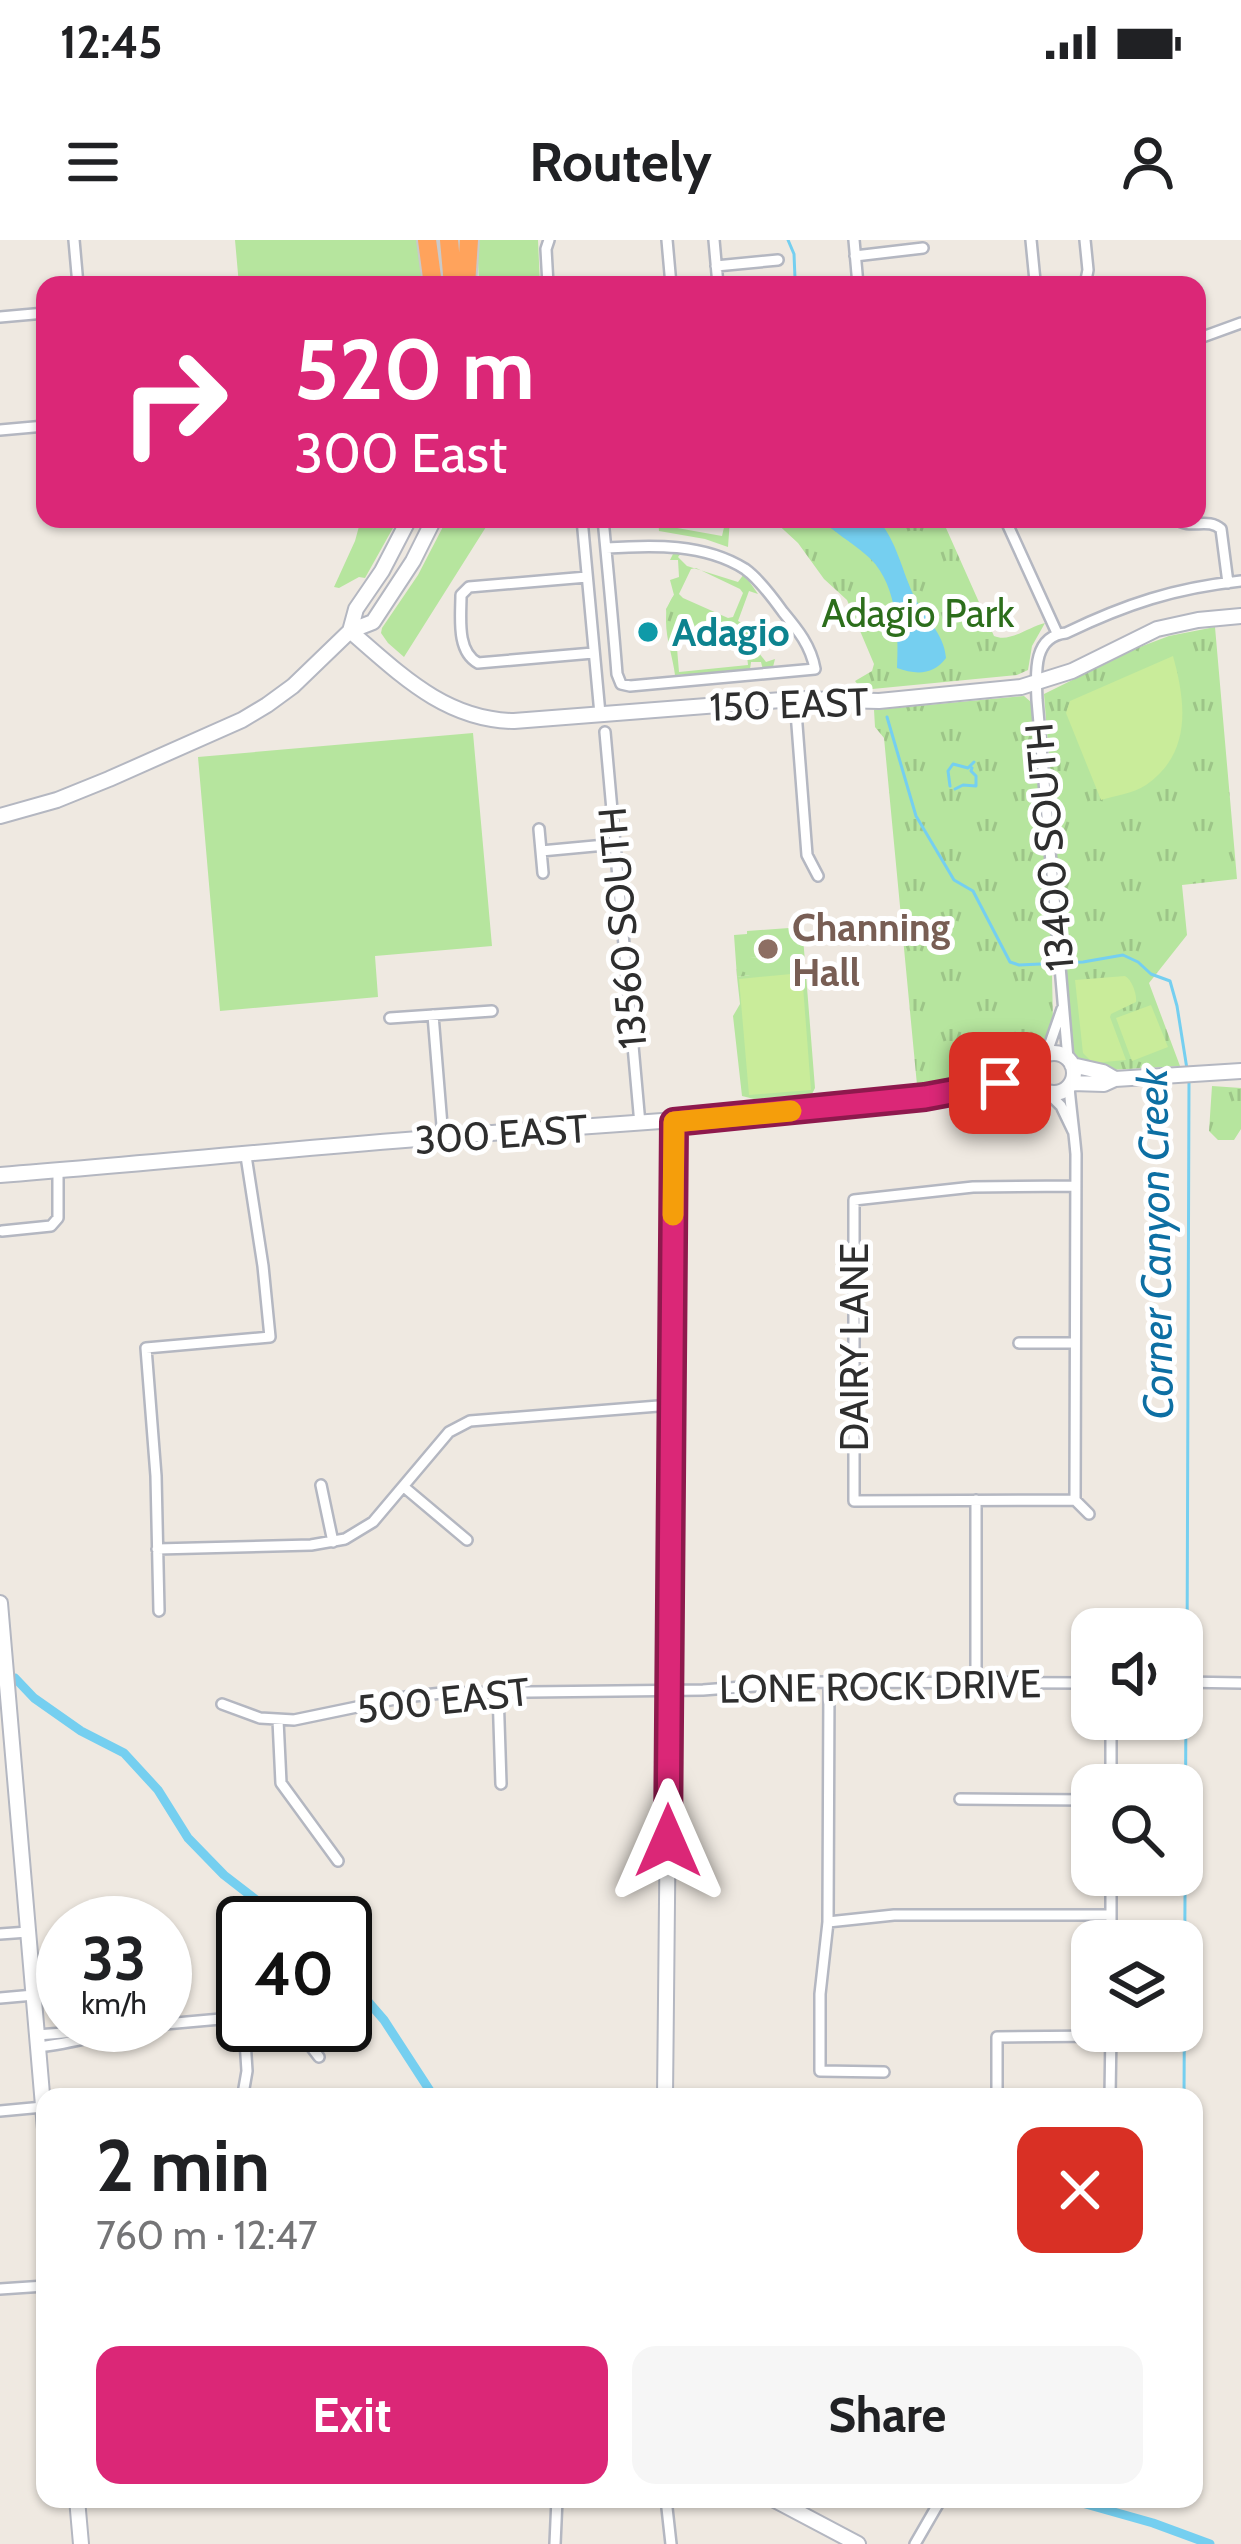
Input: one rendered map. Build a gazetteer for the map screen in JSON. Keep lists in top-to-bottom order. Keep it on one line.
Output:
{"streets":{"main road":["150 EAST","300 EAST"],"street":["13400 SOUTH","13560 SOUTH","DAIRY LANE","LONE ROCK DRIVE","500 EAST"]},"crossings":[["150 EAST","13400 SOUTH"],["13400 SOUTH","300 EAST"],["13560 SOUTH","300 EAST"],["LONE ROCK DRIVE","500 EAST"]],"water":["Corner Canyon Creek"],"parks":["Adagio Park"],"places":["Adagio","Channing Hall"],"page":{"status":"12:45","header":"Routely","turn":["520 m","300 East"],"speed":"33 km/h","limit":"40","heading":["2 min","760 m · 12:47"],"buttons":["Exit","Share"]}}
